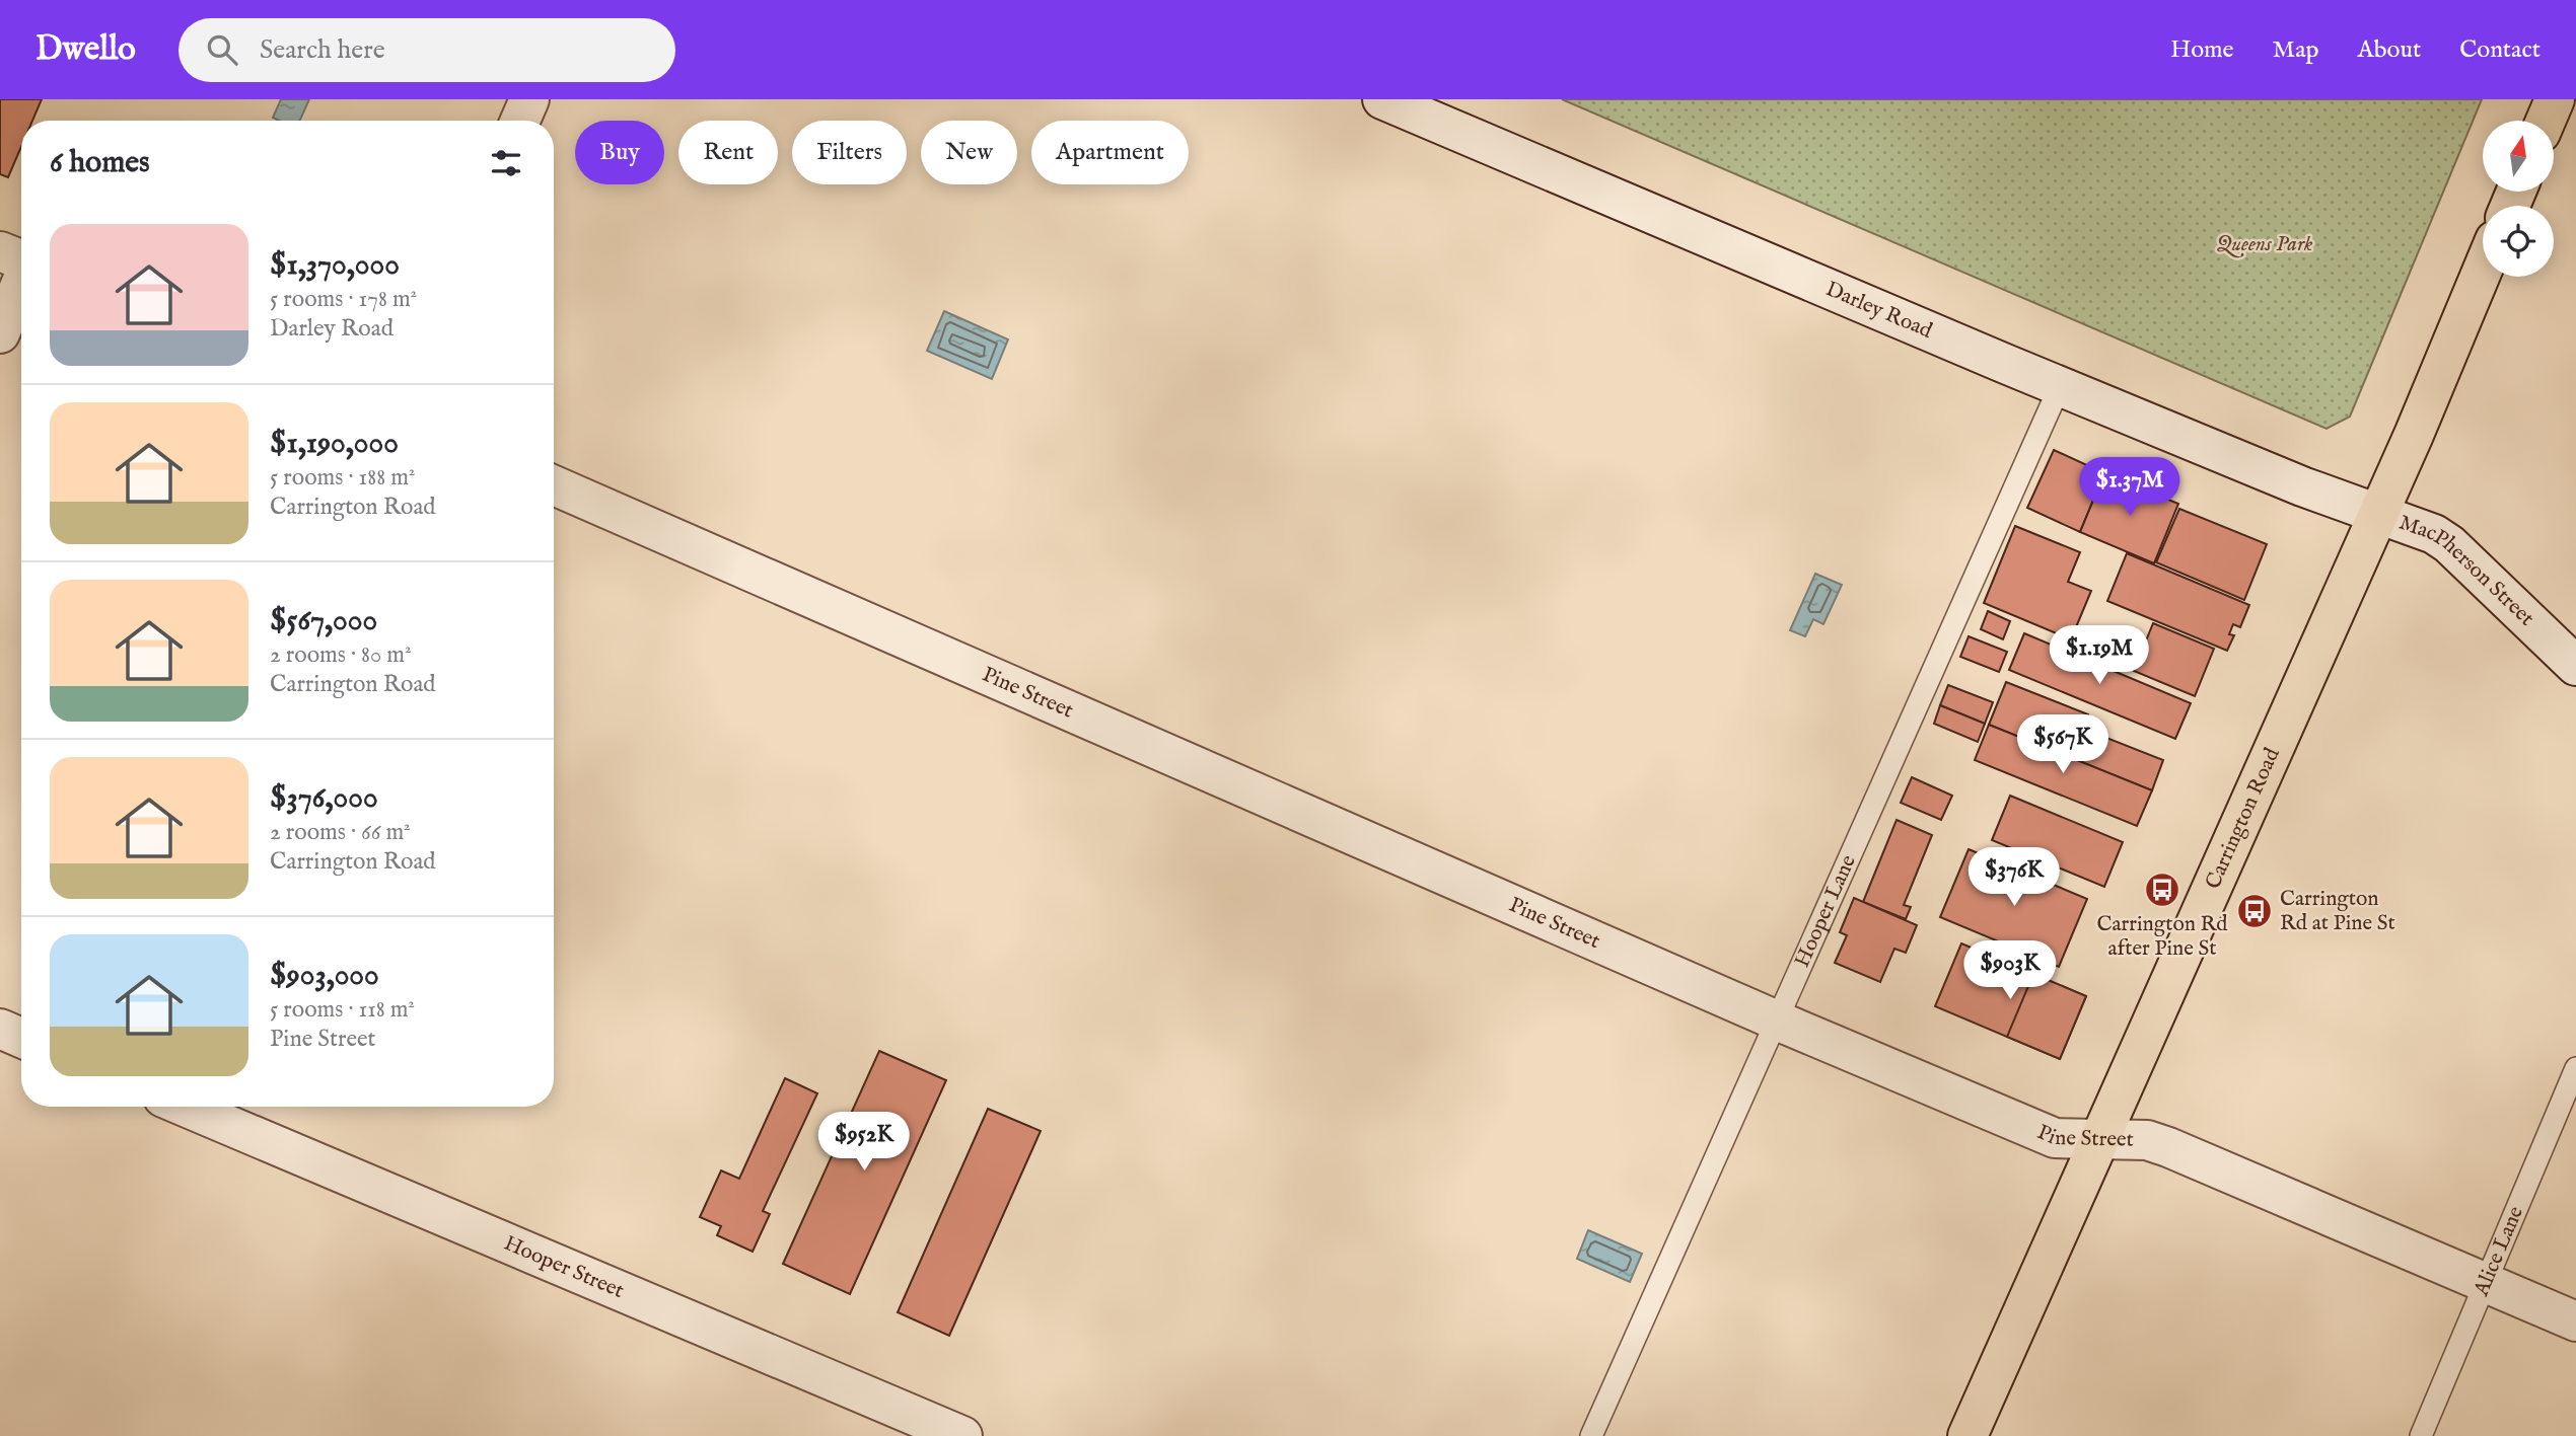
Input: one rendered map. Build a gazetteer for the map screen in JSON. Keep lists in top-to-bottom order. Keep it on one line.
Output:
{"streets":{"main road":["Carrington Road"],"street":["Darley Road","MacPherson Street","Pine Street","Hooper Street"],"lane":["Hooper Lane","Alice Lane"]},"crossings":[["Darley Road","MacPherson Street"],["Darley Road","Carrington Road"],["Darley Road","Hooper Lane"],["MacPherson Street","Carrington Road"],["Pine Street","Carrington Road"],["Pine Street","Hooper Lane"],["Pine Street","Alice Lane"]],"parks":["Queens Park"],"places":{"bus stop":["Carrington Rd after Pine St","Carrington Rd at Pine St"]},"north":"top","page":{"header":"Dwello","search":"Search here","nav":["Home","Map","About","Contact"],"chip":["Buy","Rent","Filters","New","Apartment"],"heading":"6 homes","list":[{"name":"$1,370,000","note":"5 rooms · 178 m² · Darley Road"},{"name":"$1,190,000","note":"5 rooms · 188 m² · Carrington Road"},{"name":"$567,000","note":"2 rooms · 80 m² · Carrington Road"},{"name":"$376,000","note":"2 rooms · 66 m² · Carrington Road"},{"name":"$903,000","note":"5 rooms · 118 m² · Pine Street"}],"price":["$1.37M","$1.19M","$567K","$376K","$903K","$952K"]}}
